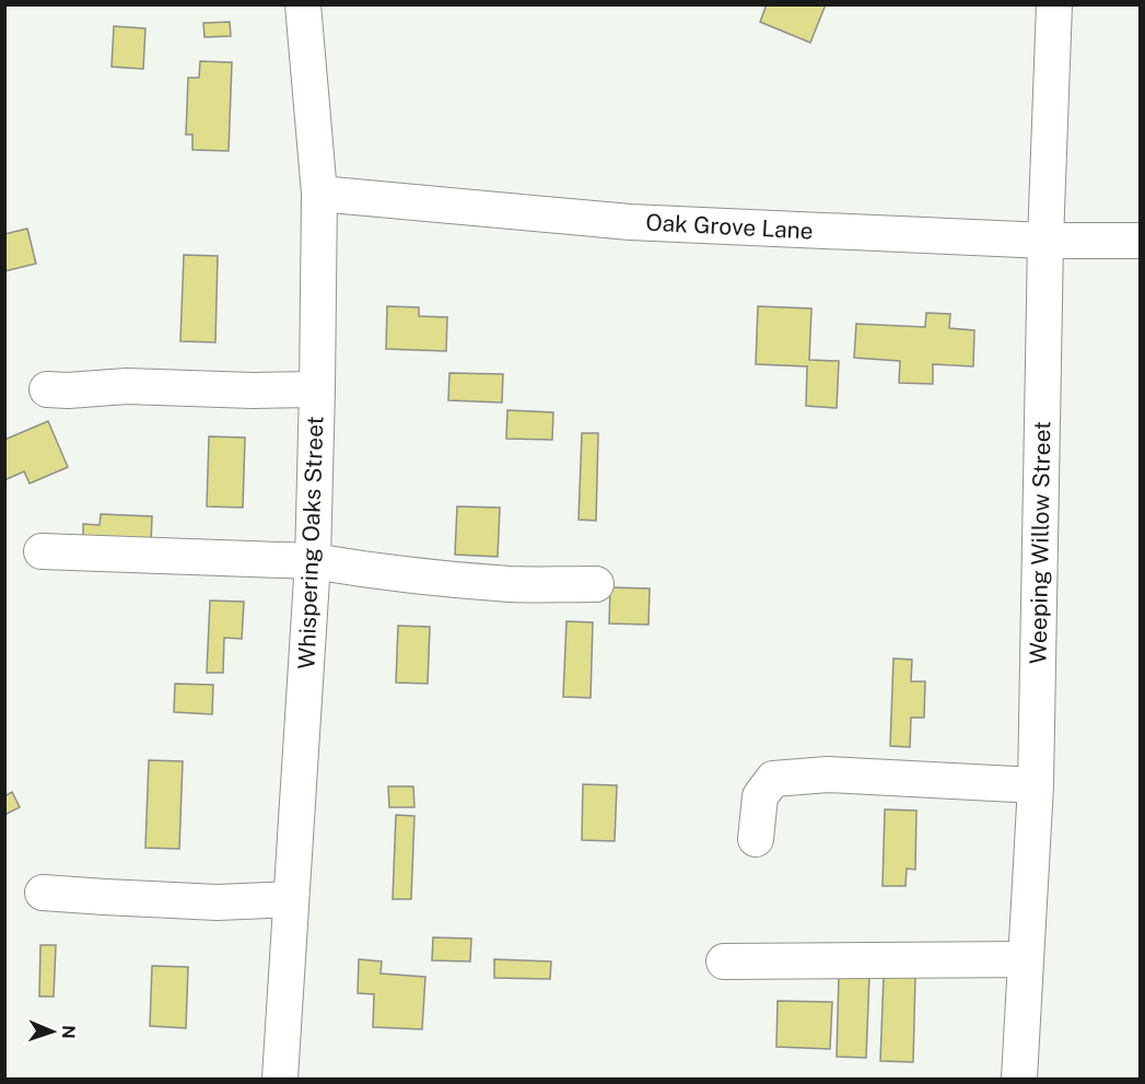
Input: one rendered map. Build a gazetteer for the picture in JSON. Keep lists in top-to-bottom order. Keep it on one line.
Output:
{"streets":{"street":["Oak Grove Lane","Whispering Oaks Street","Weeping Willow Street"]},"crossings":[["Oak Grove Lane","Whispering Oaks Street"],["Oak Grove Lane","Weeping Willow Street"]],"north":"right"}
